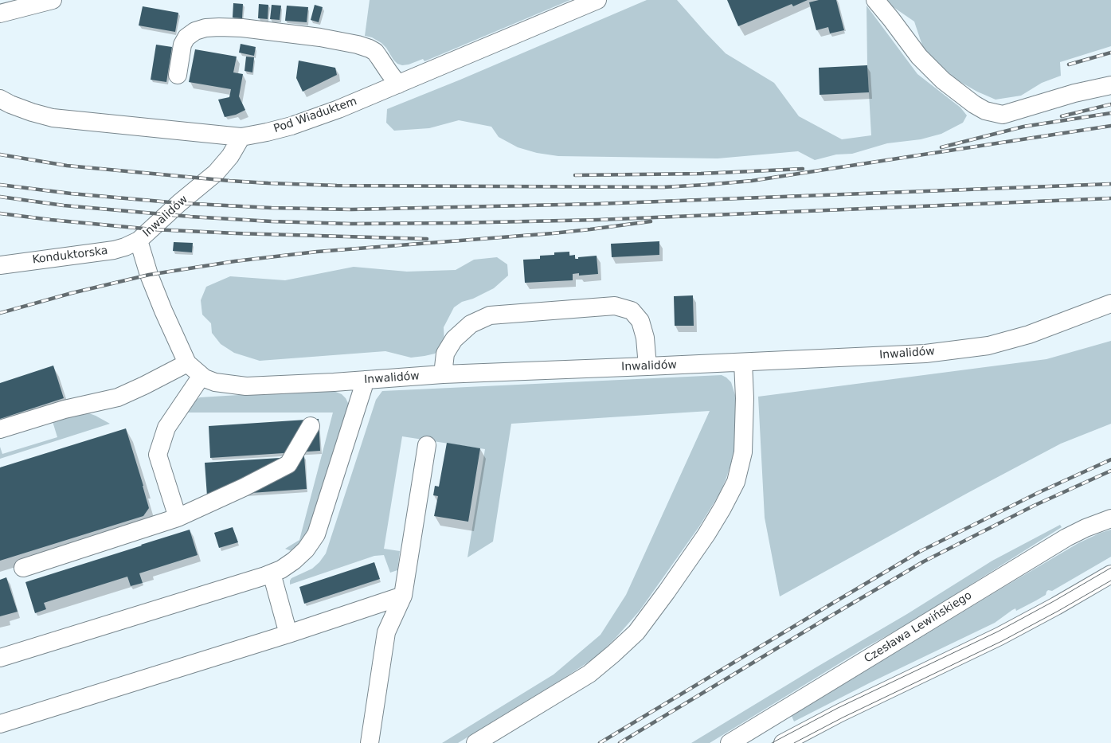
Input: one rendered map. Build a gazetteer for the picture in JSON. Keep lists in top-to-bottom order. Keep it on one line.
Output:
{"streets":{"street":["Pod Wiaduktem","Inwalidów","Konduktorska","Czesława Lewińskiego"]},"crossings":[["Pod Wiaduktem","Inwalidów"],["Inwalidów","Konduktorska"]]}
